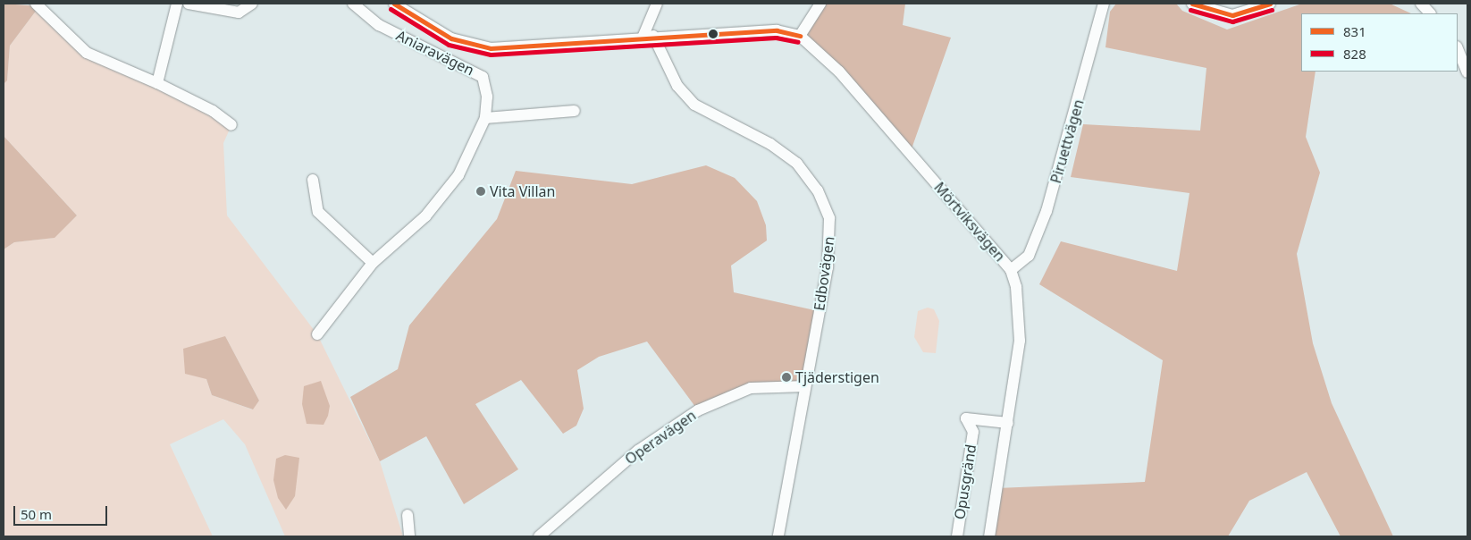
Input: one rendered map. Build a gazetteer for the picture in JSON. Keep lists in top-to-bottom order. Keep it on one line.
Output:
{"streets":{"street":["Aniaravägen","Piruettvägen","Mörtviksvägen","Edbovägen","Operavägen","Opusgränd"]},"crossings":[["Piruettvägen","Mörtviksvägen"],["Mörtviksvägen","Opusgränd"],["Edbovägen","Operavägen"]],"places":["Vita Villan","Tjäderstigen"],"lines":["transit line 831","transit line 828"],"legend":["831","828"],"scale_bar":"50 m"}
